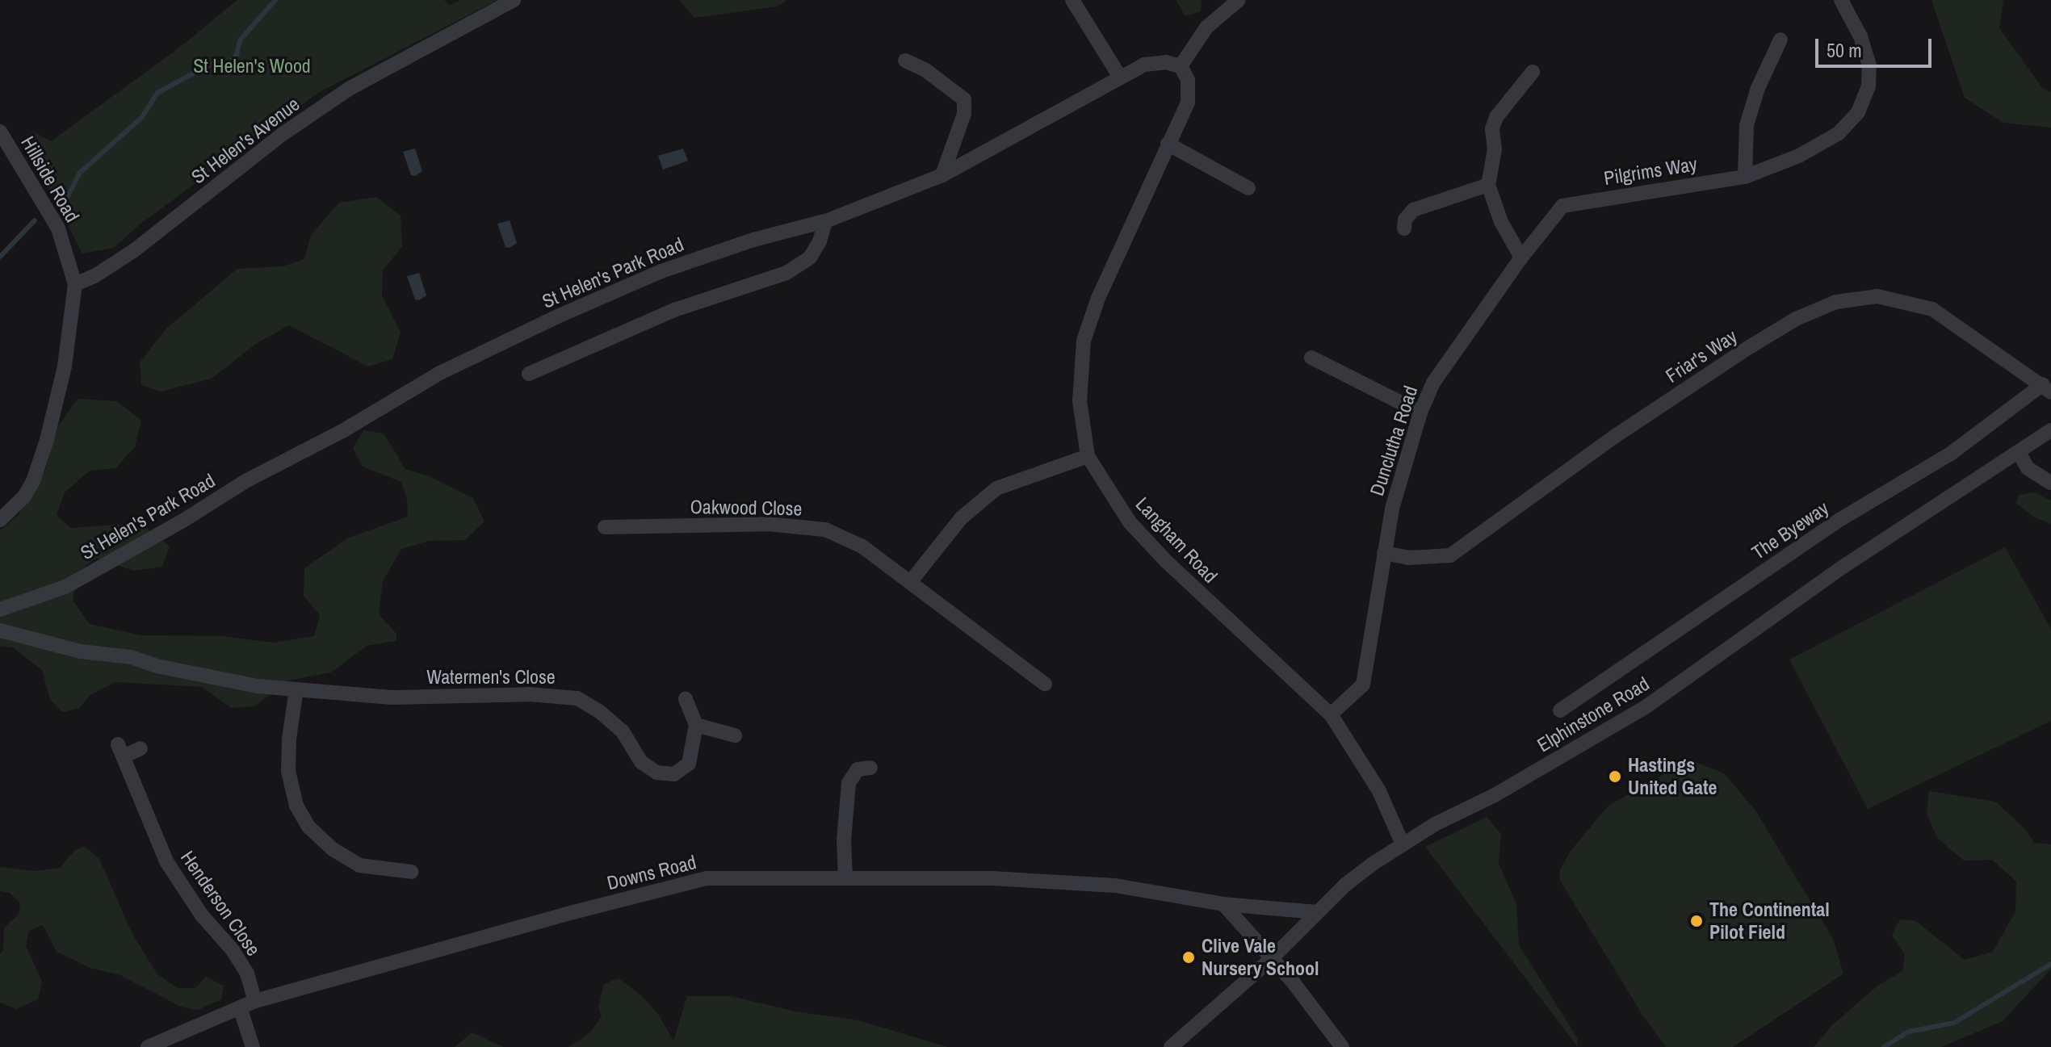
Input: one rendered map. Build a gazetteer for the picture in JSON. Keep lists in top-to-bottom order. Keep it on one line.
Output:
{"streets":{"street":["St Helen's Avenue","Pilgrims Way","Hillside Road","St Helen's Park Road","Friar's Way","Dunclutha Road","Oakwood Close","The Byeway","Langham Road","Watermen's Close","Elphinstone Road","Downs Road","Henderson Close"]},"crossings":[["St Helen's Avenue","Hillside Road"],["Pilgrims Way","Dunclutha Road"],["St Helen's Park Road","Langham Road"],["Friar's Way","Dunclutha Road"],["Friar's Way","The Byeway"],["Dunclutha Road","Langham Road"],["Langham Road","Elphinstone Road"],["Elphinstone Road","Downs Road"],["Downs Road","Henderson Close"]],"parks":["St Helen's Wood"],"places":["Hastings United Gate","The Continental Pilot Field","Clive Vale Nursery School"],"scale_bar":"50 m"}
